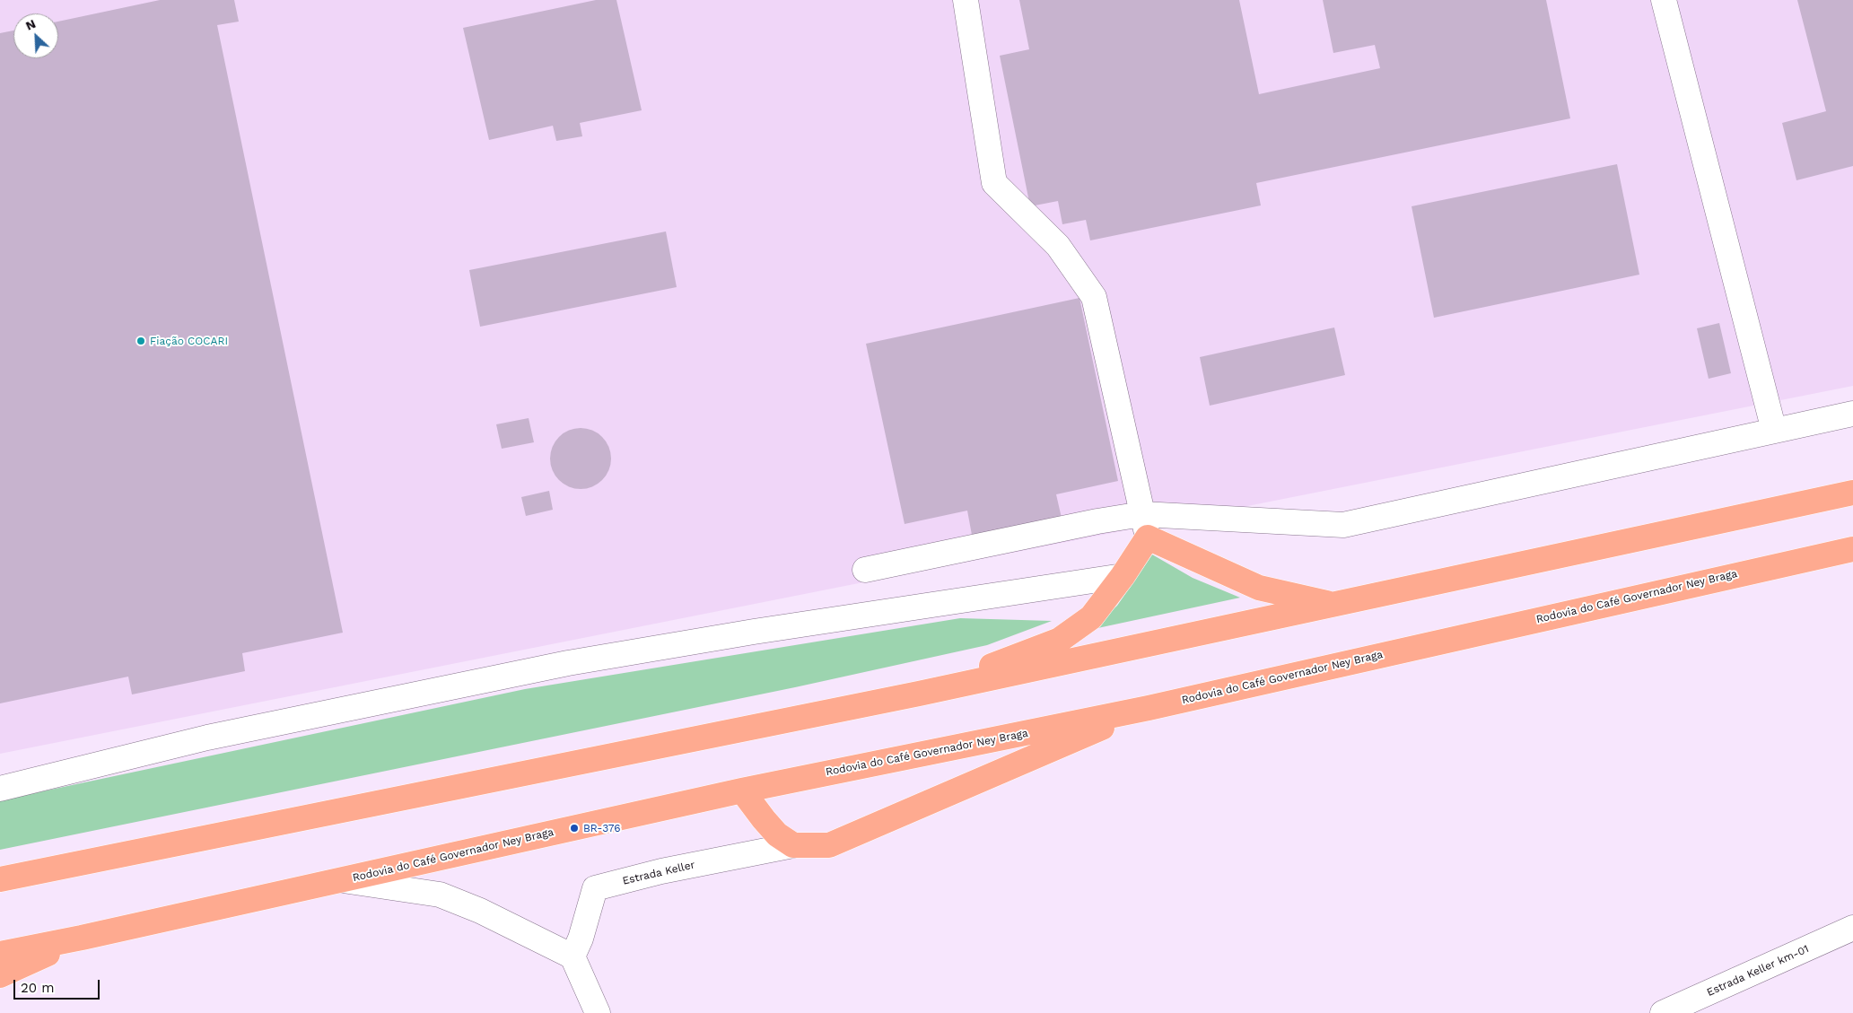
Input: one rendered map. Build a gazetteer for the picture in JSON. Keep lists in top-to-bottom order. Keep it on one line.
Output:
{"streets":{"highway":["Rodovia do Café Governador Ney Braga"],"street":["Estrada Keller","Estrada Keller km-01"]},"places":["Fiação COCARI","BR-376"],"scale_bar":"20 m","north":"top left"}
